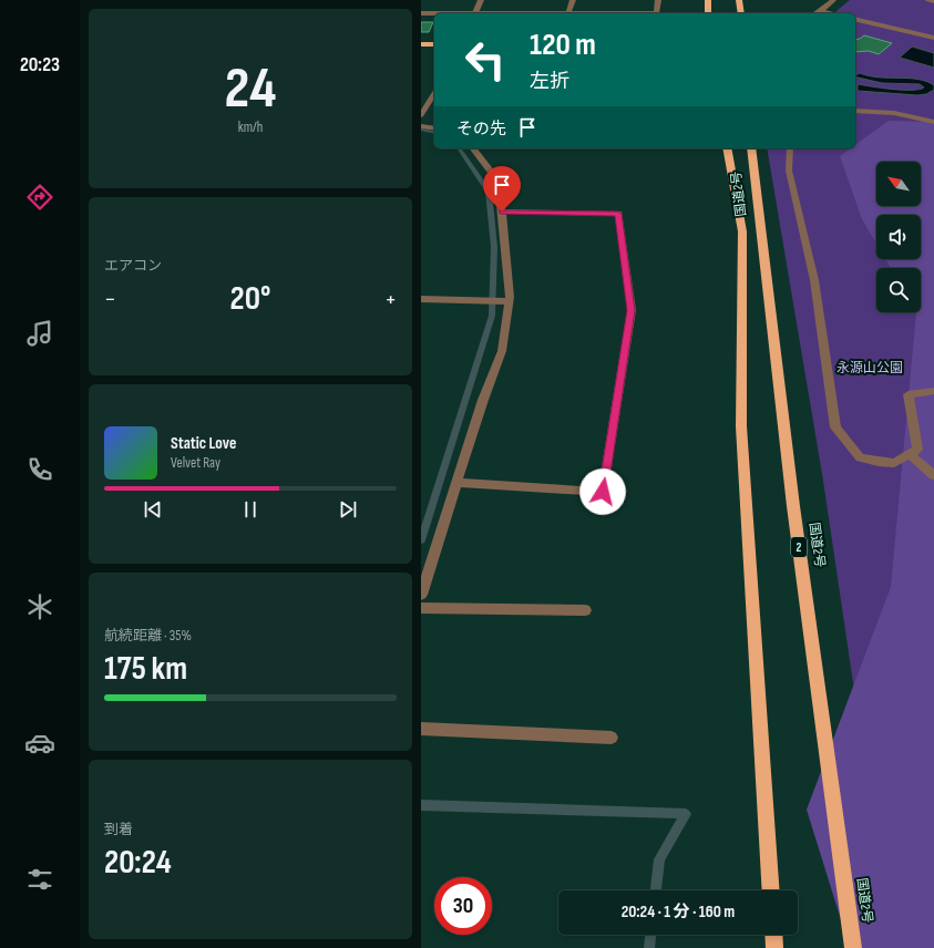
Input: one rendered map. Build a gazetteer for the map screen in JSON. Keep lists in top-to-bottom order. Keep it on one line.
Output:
{"streets":{"highway":["国道2号","2"]},"parks":["永源山公園"],"north":"top left","page":{"tabs":"20:23","tile":[["24","km/h"],"エアコン",["航続距離 · 35%","175 km"],["到着","20:24"]],"turn":["120 m","左折"],"then":"その先","heat":["−","20°","+"],"song":["Static Love","Velvet Ray"],"limit":"30","trip":"20:24 · 1 分 · 160 m"}}
